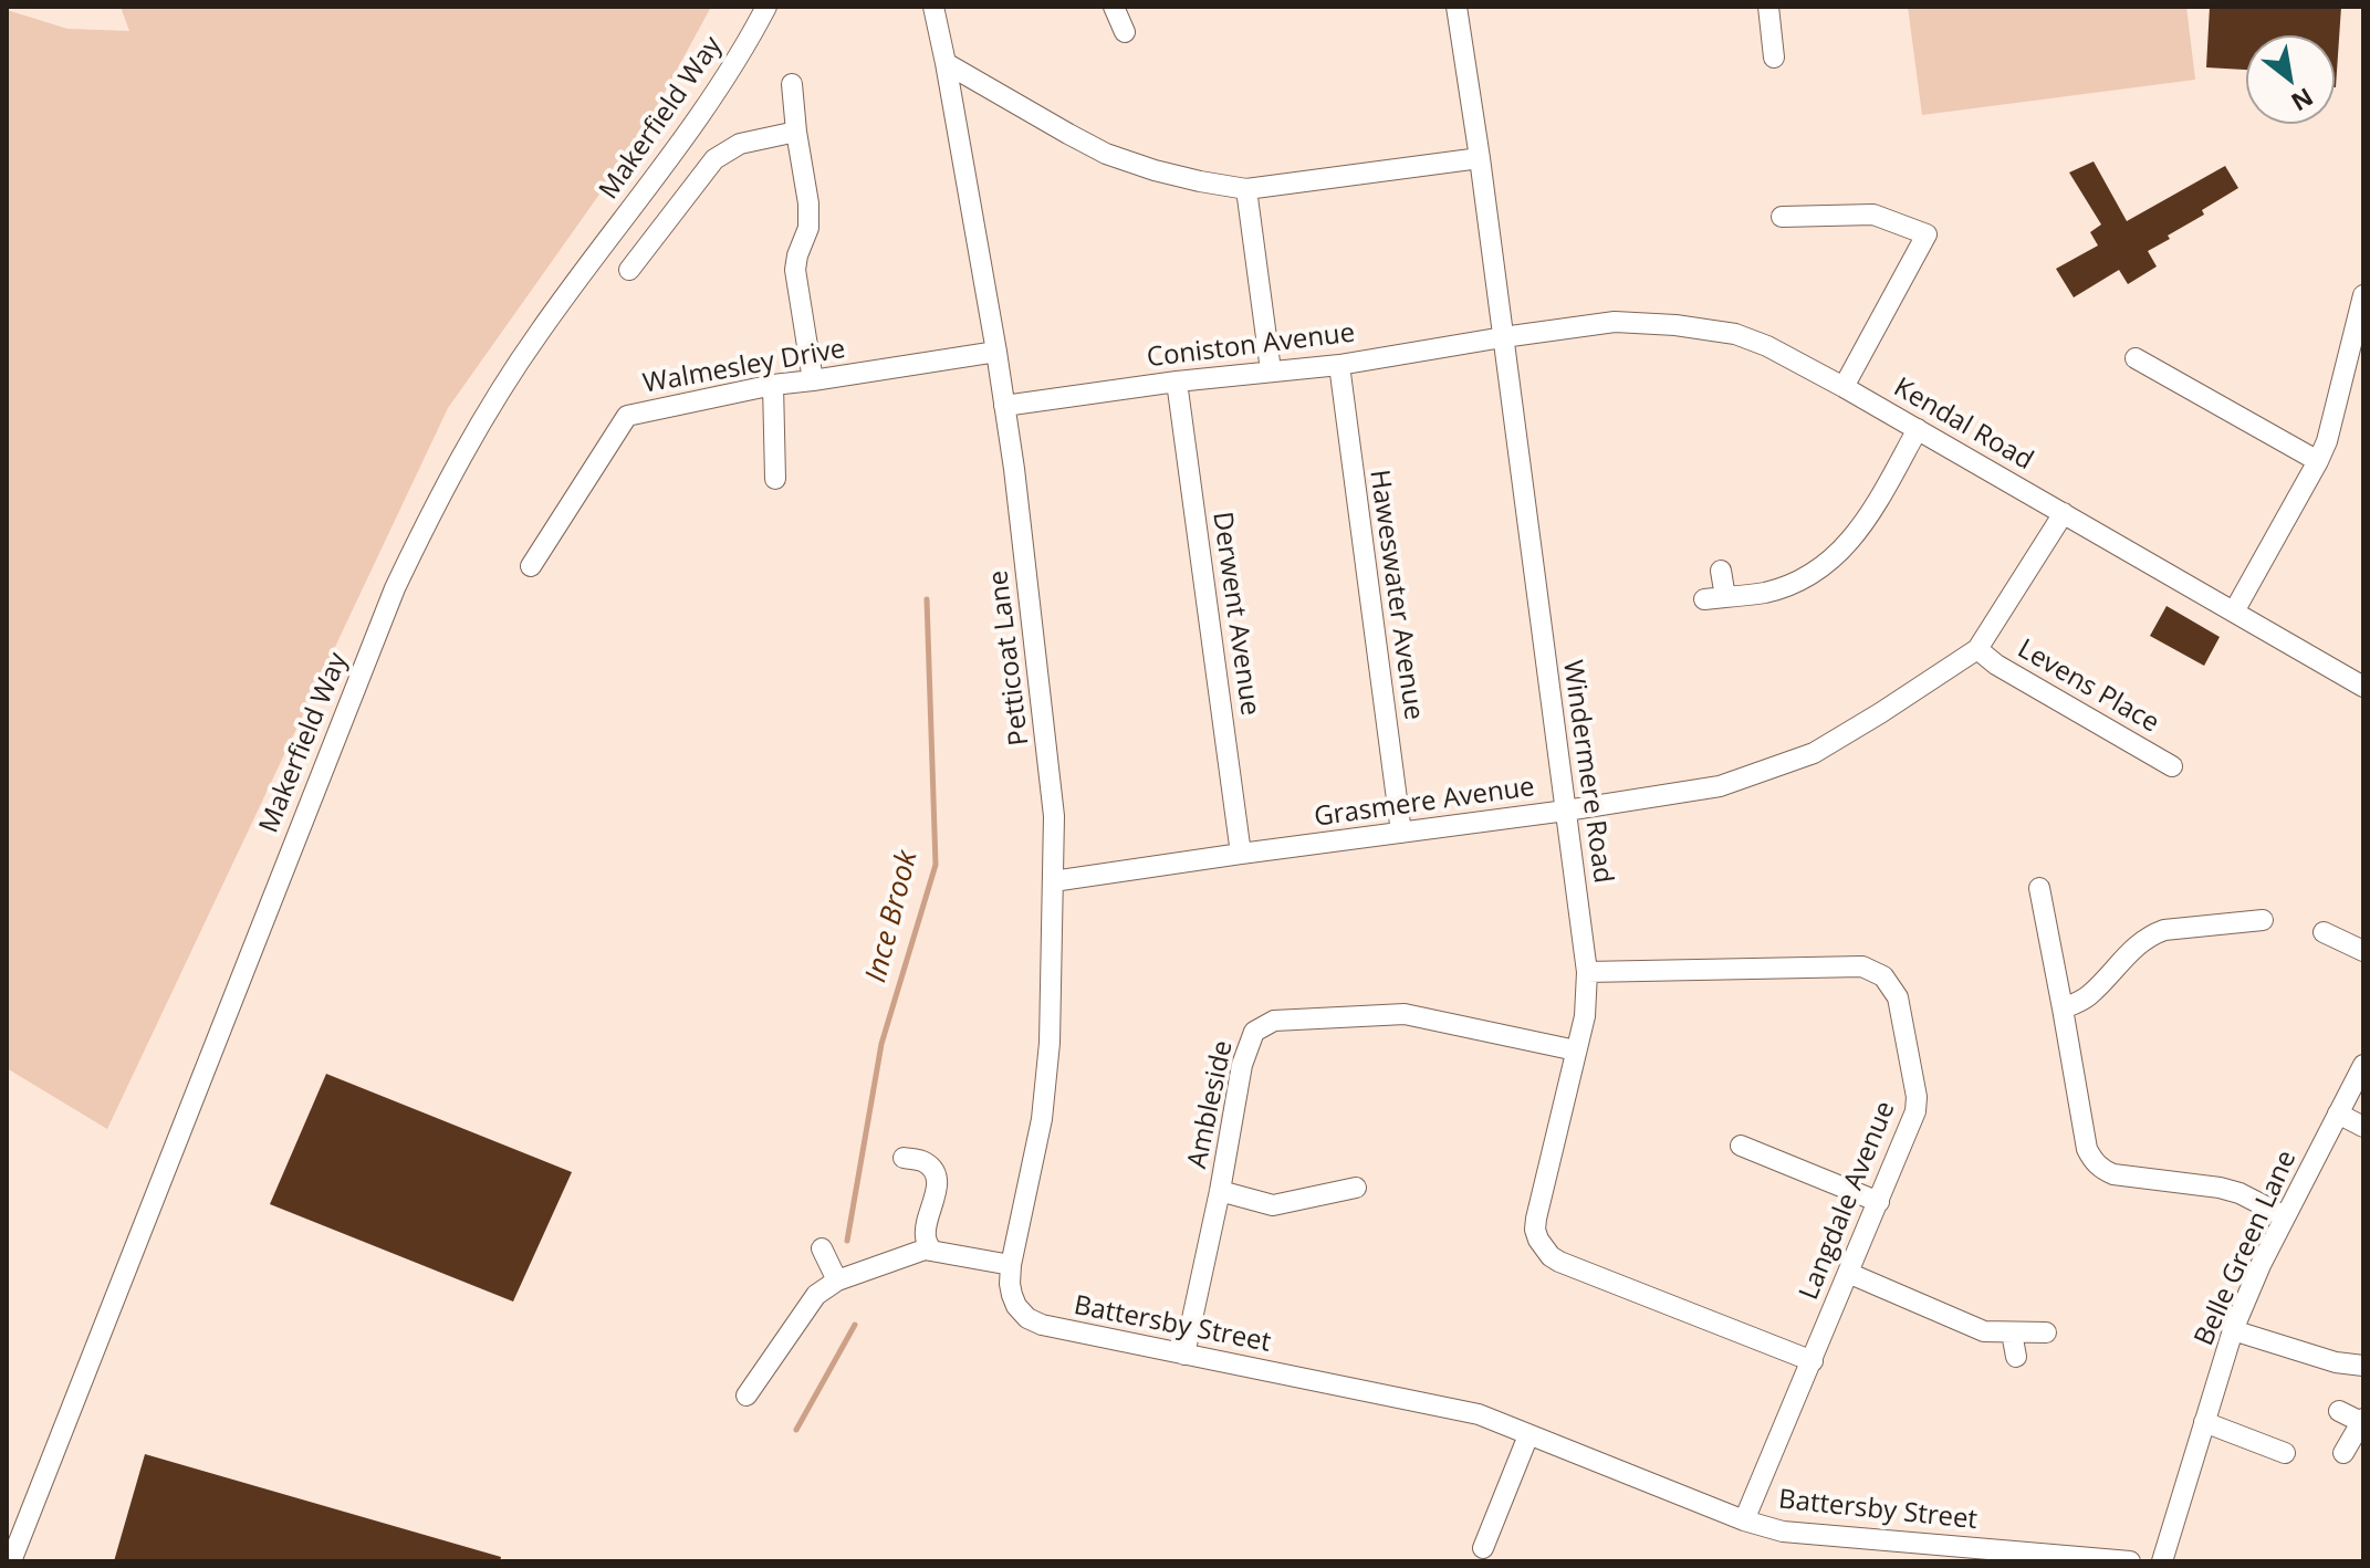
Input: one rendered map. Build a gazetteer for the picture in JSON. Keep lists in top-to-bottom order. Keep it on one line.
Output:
{"streets":{"street":["Makerfield Way","Coniston Avenue","Walmesley Drive","Kendal Road","Haweswater Avenue","Derwent Avenue","Petticoat Lane","Levens Place","Windermere Road","Grasmere Avenue","Ambleside","Langdale Avenue","Belle Green Lane","Battersby Street"]},"crossings":[["Coniston Avenue","Kendal Road"],["Coniston Avenue","Haweswater Avenue"],["Coniston Avenue","Derwent Avenue"],["Coniston Avenue","Petticoat Lane"],["Coniston Avenue","Windermere Road"],["Walmesley Drive","Petticoat Lane"],["Kendal Road","Windermere Road"],["Kendal Road","Grasmere Avenue"],["Haweswater Avenue","Grasmere Avenue"],["Derwent Avenue","Grasmere Avenue"],["Petticoat Lane","Grasmere Avenue"],["Petticoat Lane","Battersby Street"],["Levens Place","Grasmere Avenue"],["Windermere Road","Grasmere Avenue"],["Windermere Road","Ambleside"],["Windermere Road","Langdale Avenue"],["Ambleside","Battersby Street"],["Langdale Avenue","Battersby Street"]],"water":["Ince Brook"],"north":"bottom right"}
